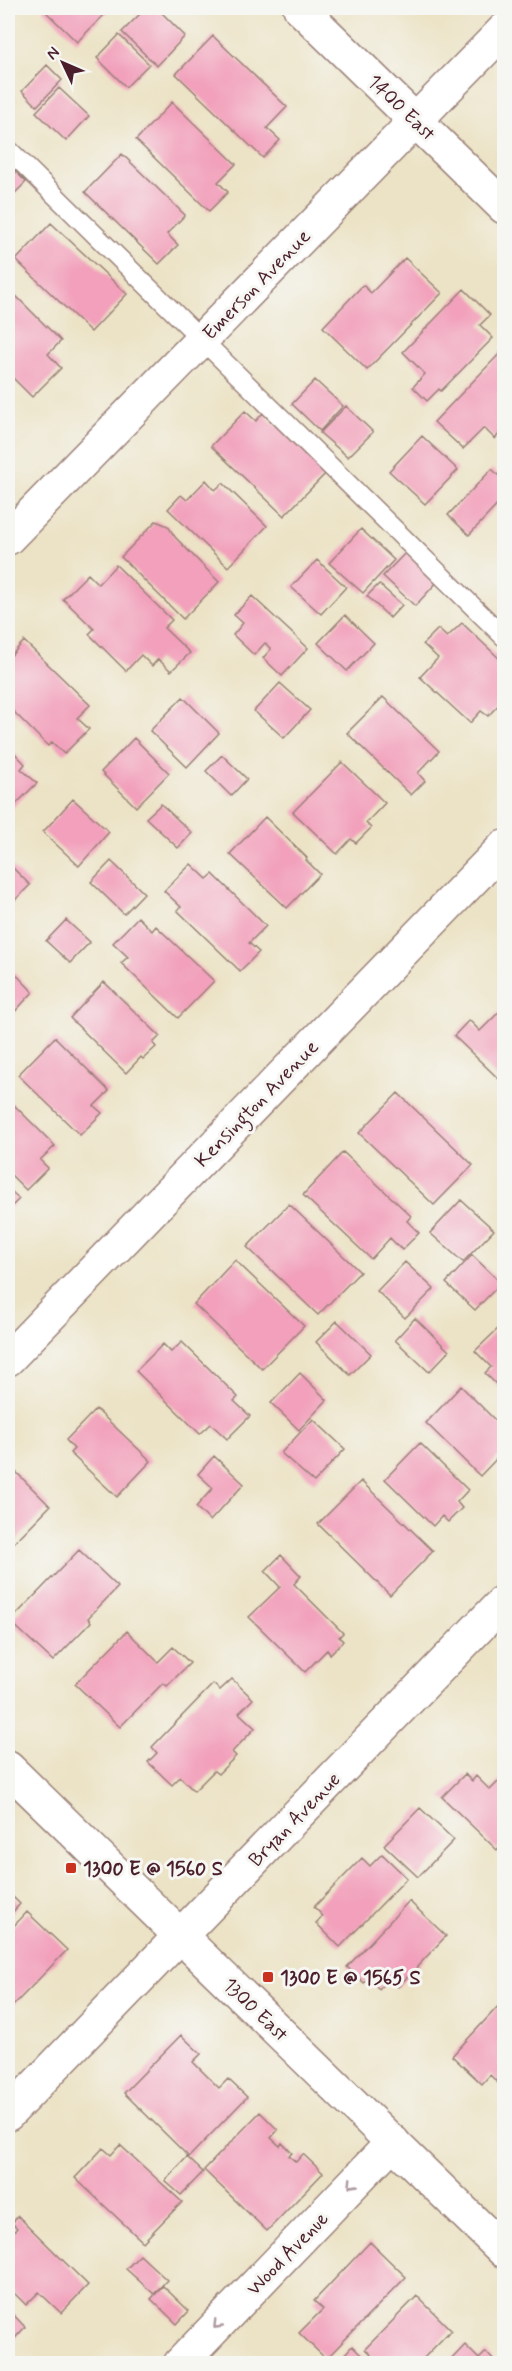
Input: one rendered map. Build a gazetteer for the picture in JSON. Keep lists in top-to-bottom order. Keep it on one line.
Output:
{"streets":{"street":["1400 East","Emerson Avenue","Kensington Avenue","Bryan Avenue","1300 East","Wood Avenue"]},"crossings":[["1400 East","Emerson Avenue"],["Bryan Avenue","1300 East"],["1300 East","Wood Avenue"]],"one_way":["Wood Avenue"],"places":{"transit":["1300 E @ 1560 S","1300 E @ 1565 S"]},"north":"top left"}
